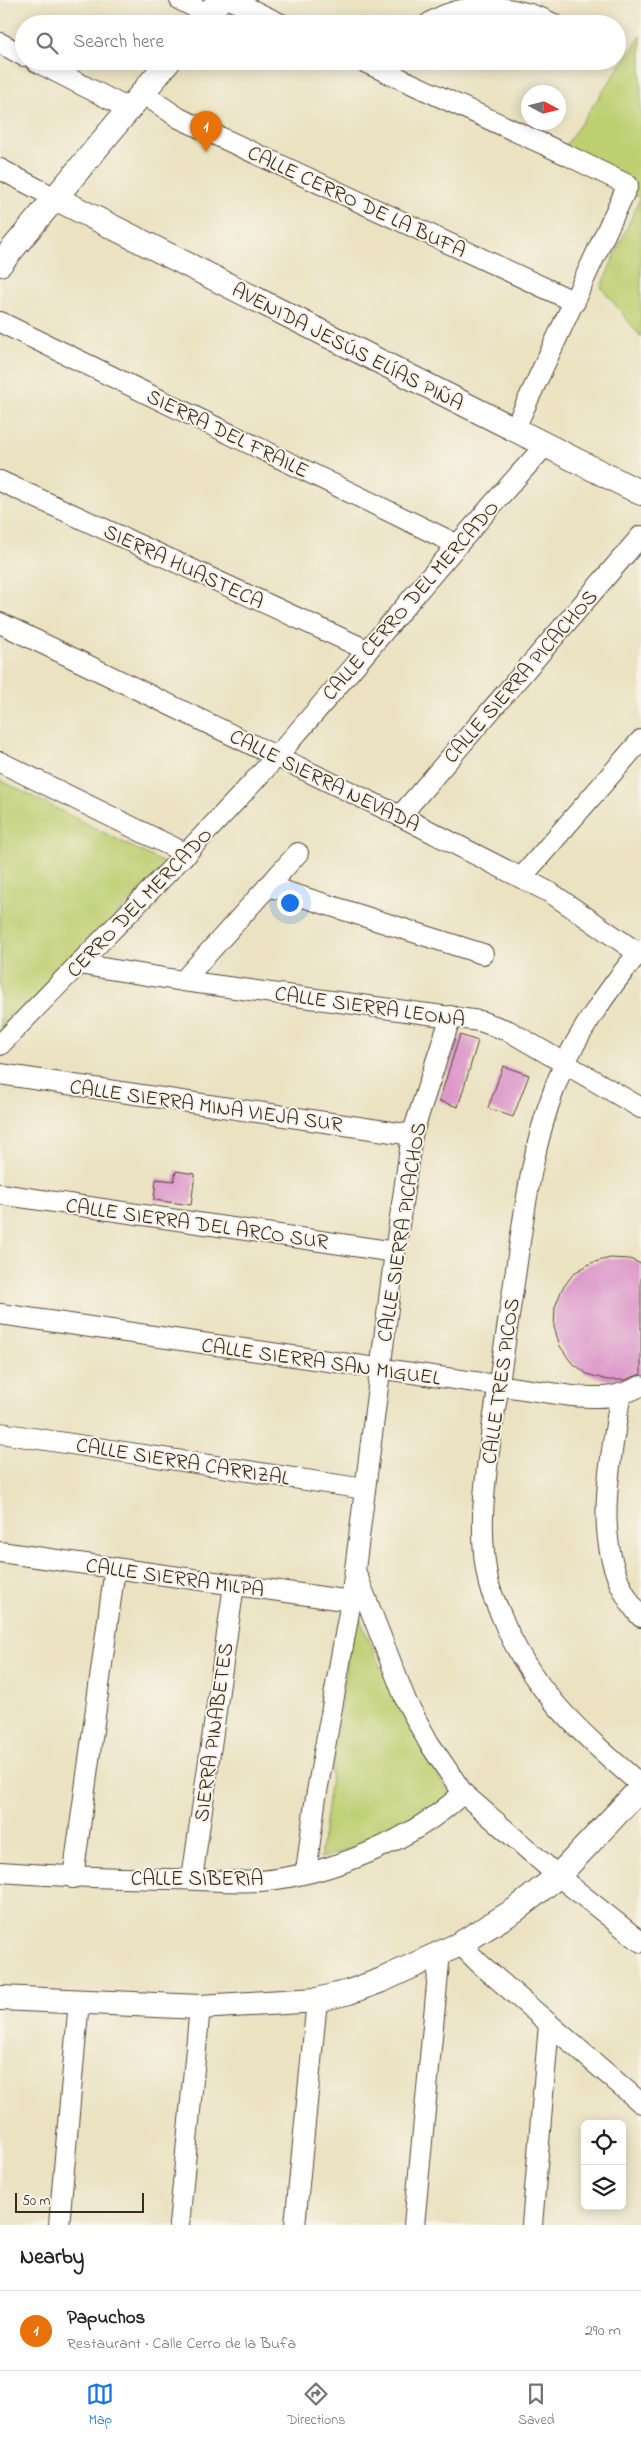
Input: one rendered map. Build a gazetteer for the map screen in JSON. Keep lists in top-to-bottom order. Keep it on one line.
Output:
{"streets":{"street":["CALLE CERRO DE LA BUFA","AVENIDA JESÚS ELÍAS PIÑA","SIERRA DEL FRAILE","SIERRA HUASTECA","CALLE CERRO DEL MERCADO","CALLE SIERRA PICACHOS","CALLE SIERRA NEVADA","CERRO DEL MERCADO","CALLE SIERRA LEONA","CALLE SIERRA MINA VIEJA SUR","CALLE SIERRA DEL ARCO SUR","CALLE SIERRA SAN MIGUEL","CALLE TRES PICOS","CALLE SIERRA CARRIZAL","CALLE SIERRA MILPA","SIERRA PINABETES","CALLE SIBERIA"]},"crossings":[["AVENIDA JESÚS ELÍAS PIÑA","CALLE CERRO DEL MERCADO"],["SIERRA DEL FRAILE","CALLE CERRO DEL MERCADO"],["SIERRA HUASTECA","CALLE CERRO DEL MERCADO"],["CALLE CERRO DEL MERCADO","CALLE SIERRA NEVADA"],["CALLE CERRO DEL MERCADO","CERRO DEL MERCADO"],["CALLE SIERRA PICACHOS","CALLE SIERRA NEVADA"],["CALLE SIERRA PICACHOS","CALLE SIERRA LEONA"],["CALLE SIERRA PICACHOS","CALLE SIERRA MINA VIEJA SUR"],["CALLE SIERRA PICACHOS","CALLE SIERRA DEL ARCO SUR"],["CALLE SIERRA PICACHOS","CALLE SIERRA SAN MIGUEL"],["CALLE SIERRA PICACHOS","CALLE SIERRA CARRIZAL"],["CALLE SIERRA PICACHOS","CALLE SIERRA MILPA"],["CALLE SIERRA PICACHOS","CALLE SIBERIA"],["CALLE SIERRA NEVADA","CERRO DEL MERCADO"],["CALLE SIERRA NEVADA","CALLE TRES PICOS"],["CERRO DEL MERCADO","CALLE SIERRA LEONA"],["CALLE SIERRA LEONA","CALLE TRES PICOS"],["CALLE SIERRA SAN MIGUEL","CALLE TRES PICOS"],["CALLE SIERRA MILPA","SIERRA PINABETES"],["SIERRA PINABETES","CALLE SIBERIA"]],"scale_bar":"50 m","north":"right","page":{"search":"Search here","pins":"1","scale":"50 m","heading":"Nearby","list":[{"mark":"1","name":"Papuchos","note":"Restaurant · Calle Cerro de la Bufa","value":"290 m"}],"nav":["Map","Directions","Saved"]}}
